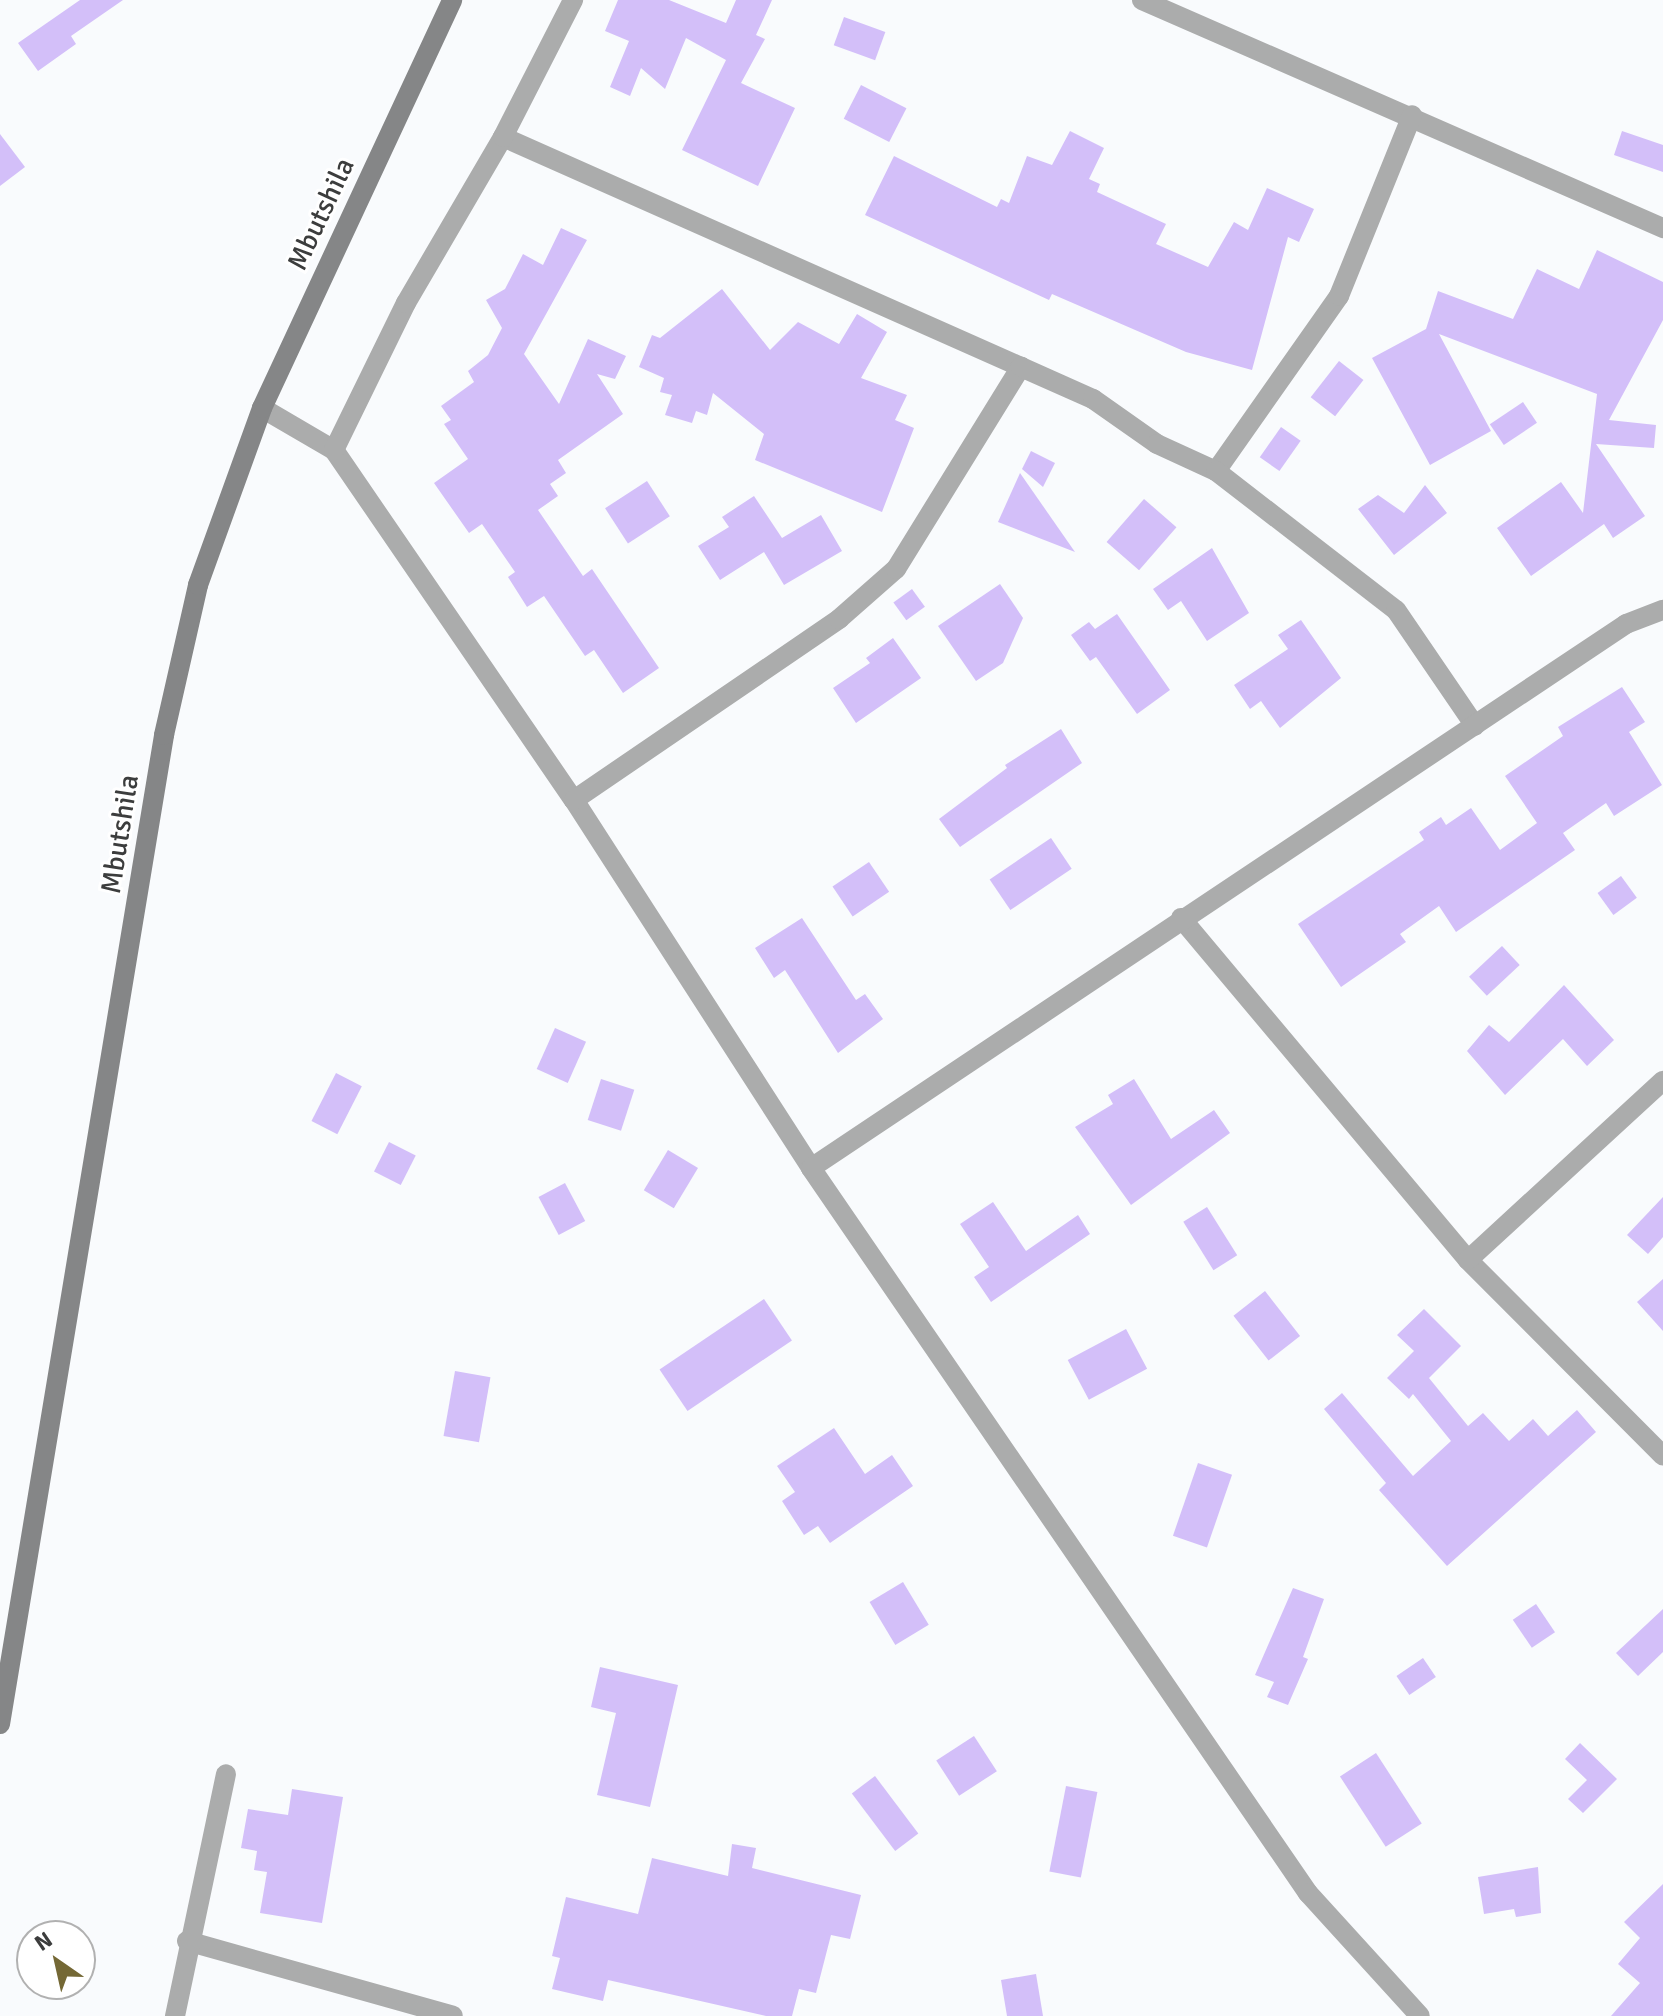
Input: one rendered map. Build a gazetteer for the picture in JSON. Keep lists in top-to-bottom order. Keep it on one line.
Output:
{"streets":{"street":["Mbutshila"]},"north":"top left"}
